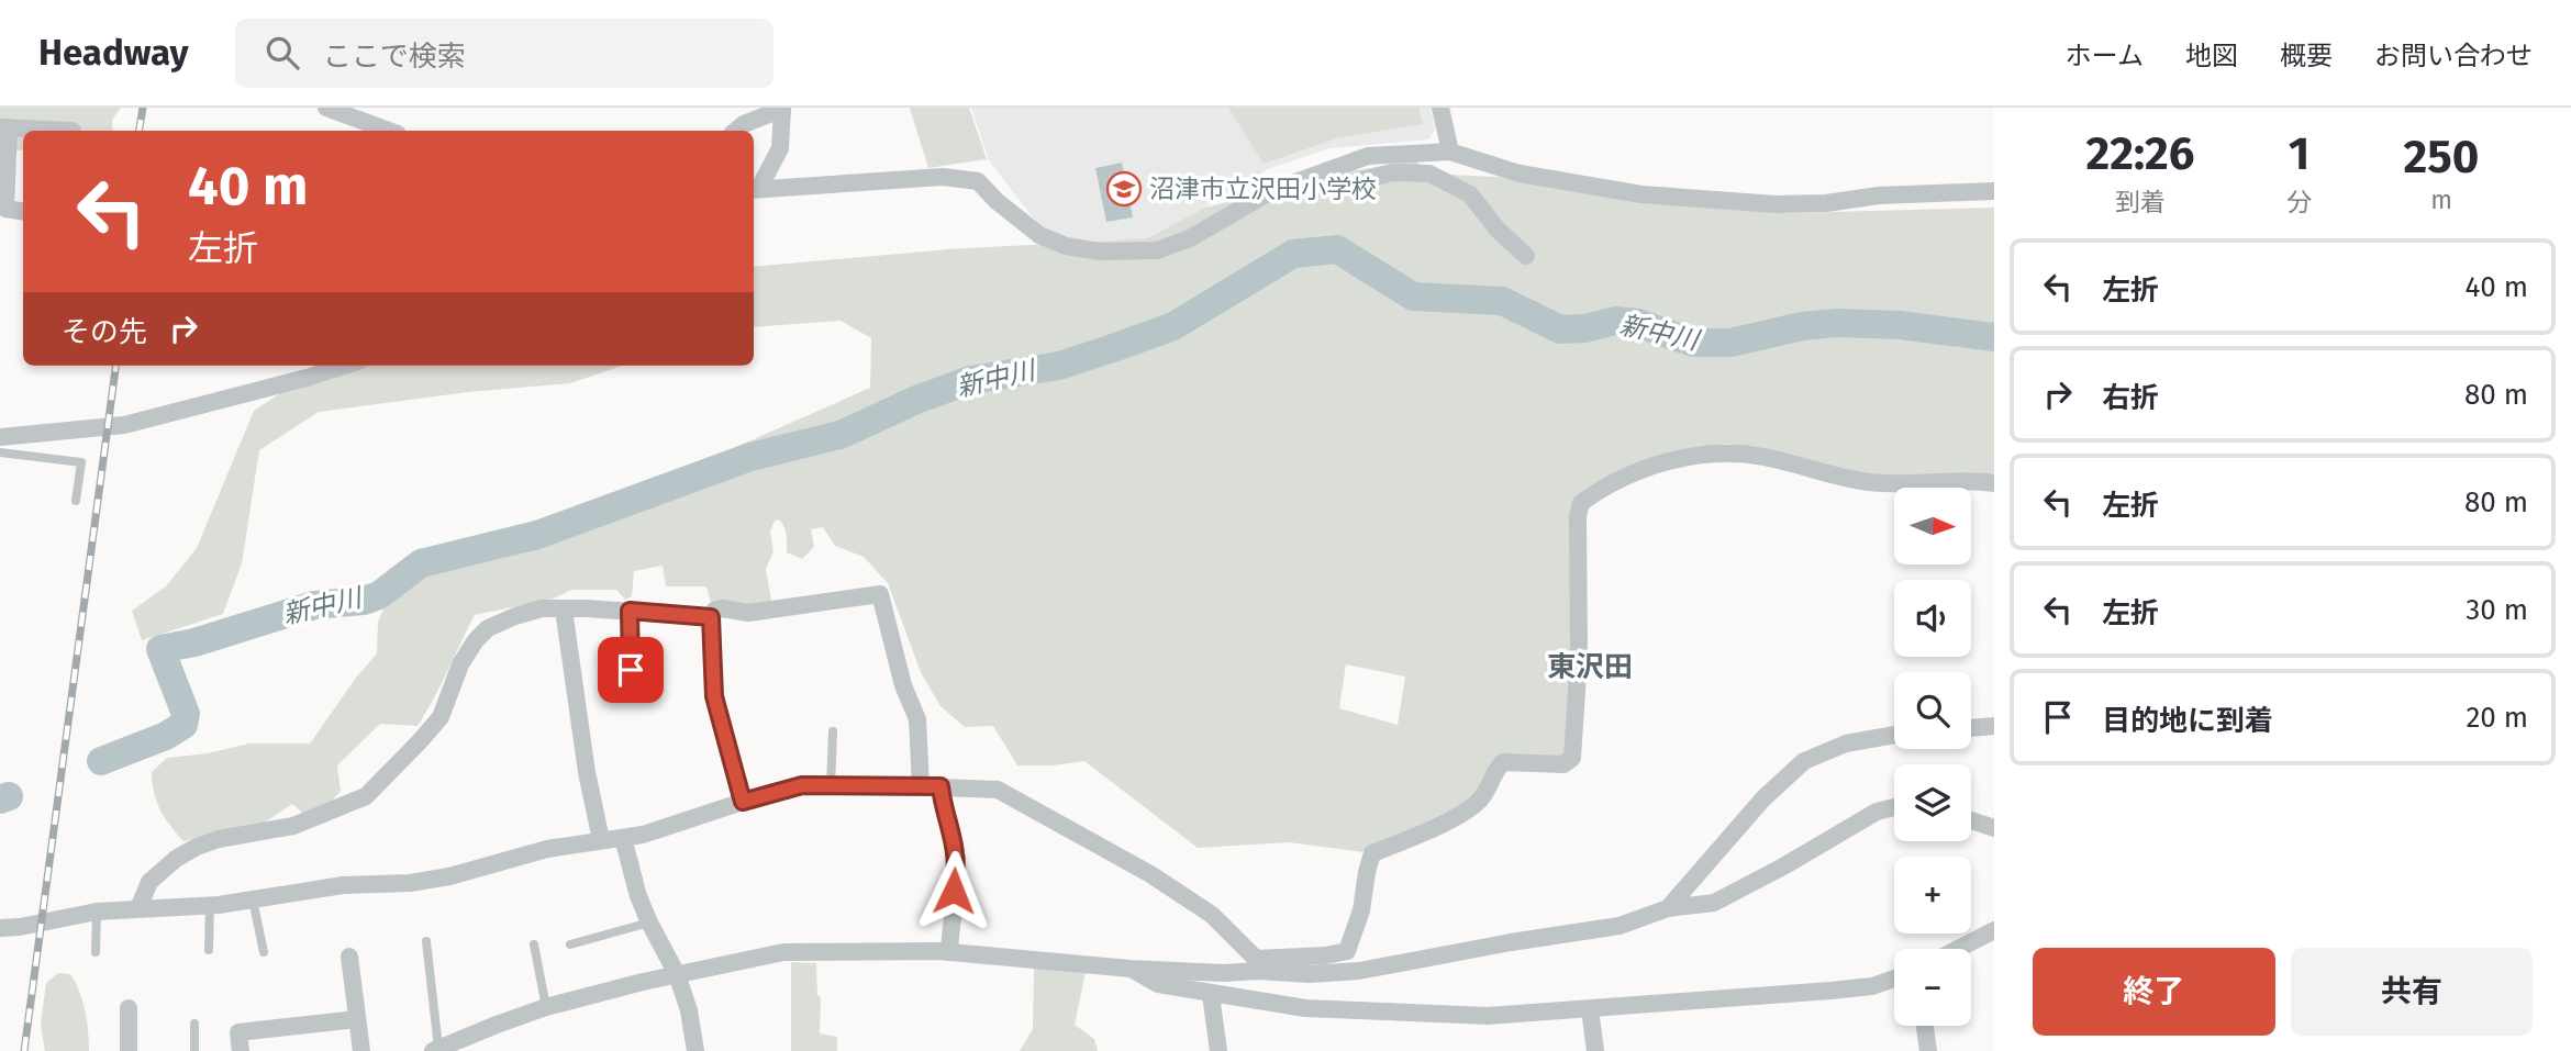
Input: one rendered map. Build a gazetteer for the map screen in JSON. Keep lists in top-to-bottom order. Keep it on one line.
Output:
{"districts":["東沢田"],"water":["新中川"],"places":{"school or university":["沼津市立沢田小学校"]},"north":"right","page":{"header":"Headway","search":"ここで検索","nav":["ホーム","地図","概要","お問い合わせ"],"eta":["22:26","到着","1","分","250","m"],"turn":["40 m","左折"],"list":[{"name":"左折","value":"40 m"},{"name":"右折","value":"80 m"},{"name":"左折","value":"80 m"},{"name":"左折","value":"30 m"},{"name":"目的地に到着","value":"20 m"}],"then":"その先","map_buttons":["+","−"],"buttons":["終了","共有"]}}
